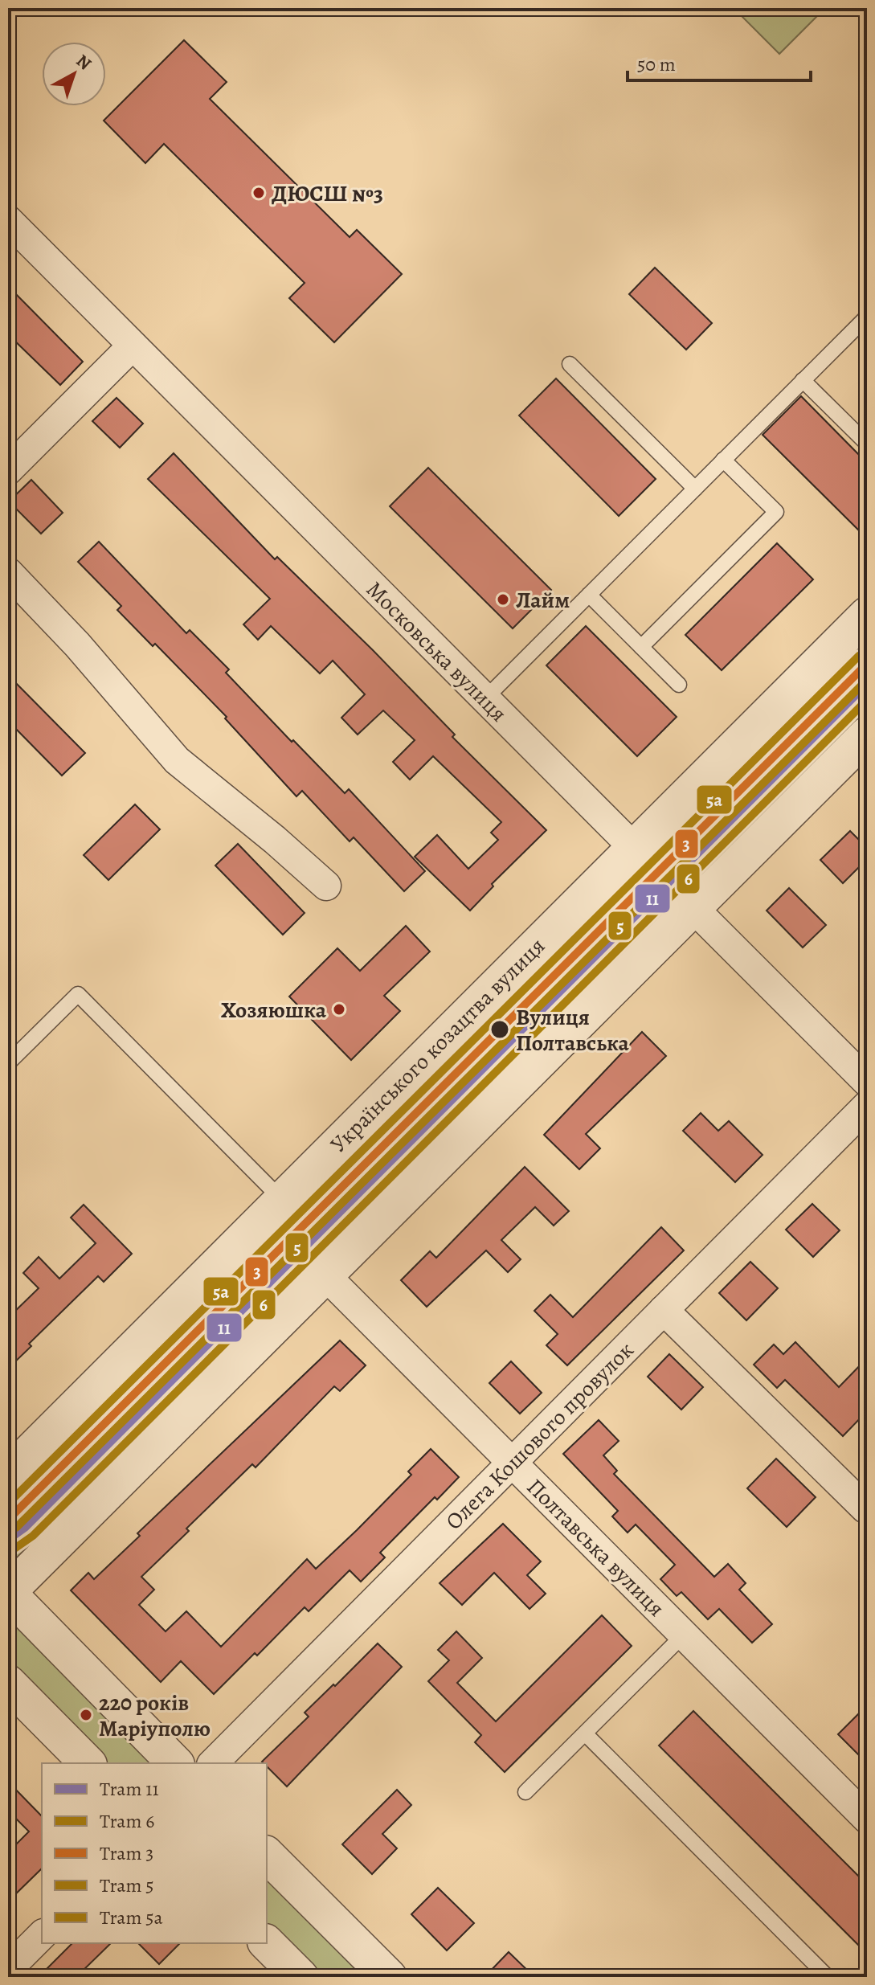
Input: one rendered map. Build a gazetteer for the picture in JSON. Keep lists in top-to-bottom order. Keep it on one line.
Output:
{"streets":{"street":["Московська вулиця","Українського козацтва вулиця","Олега Кошового провулок","Полтавська вулиця"]},"crossings":[["Московська вулиця","Українського козацтва вулиця"],["Олега Кошового провулок","Полтавська вулиця"]],"places":["ДЮСШ №3","Лайм","Хозяюшка","Вулиця Полтавська","220 років Маріуполю"],"lines":["tram line 5а","tram line 3","tram line 5","tram line 11","tram line 6"],"legend":["Tram 11","Tram 6","Tram 3","Tram 5","Tram 5а"],"scale_bar":"50 m","north":"top right"}
